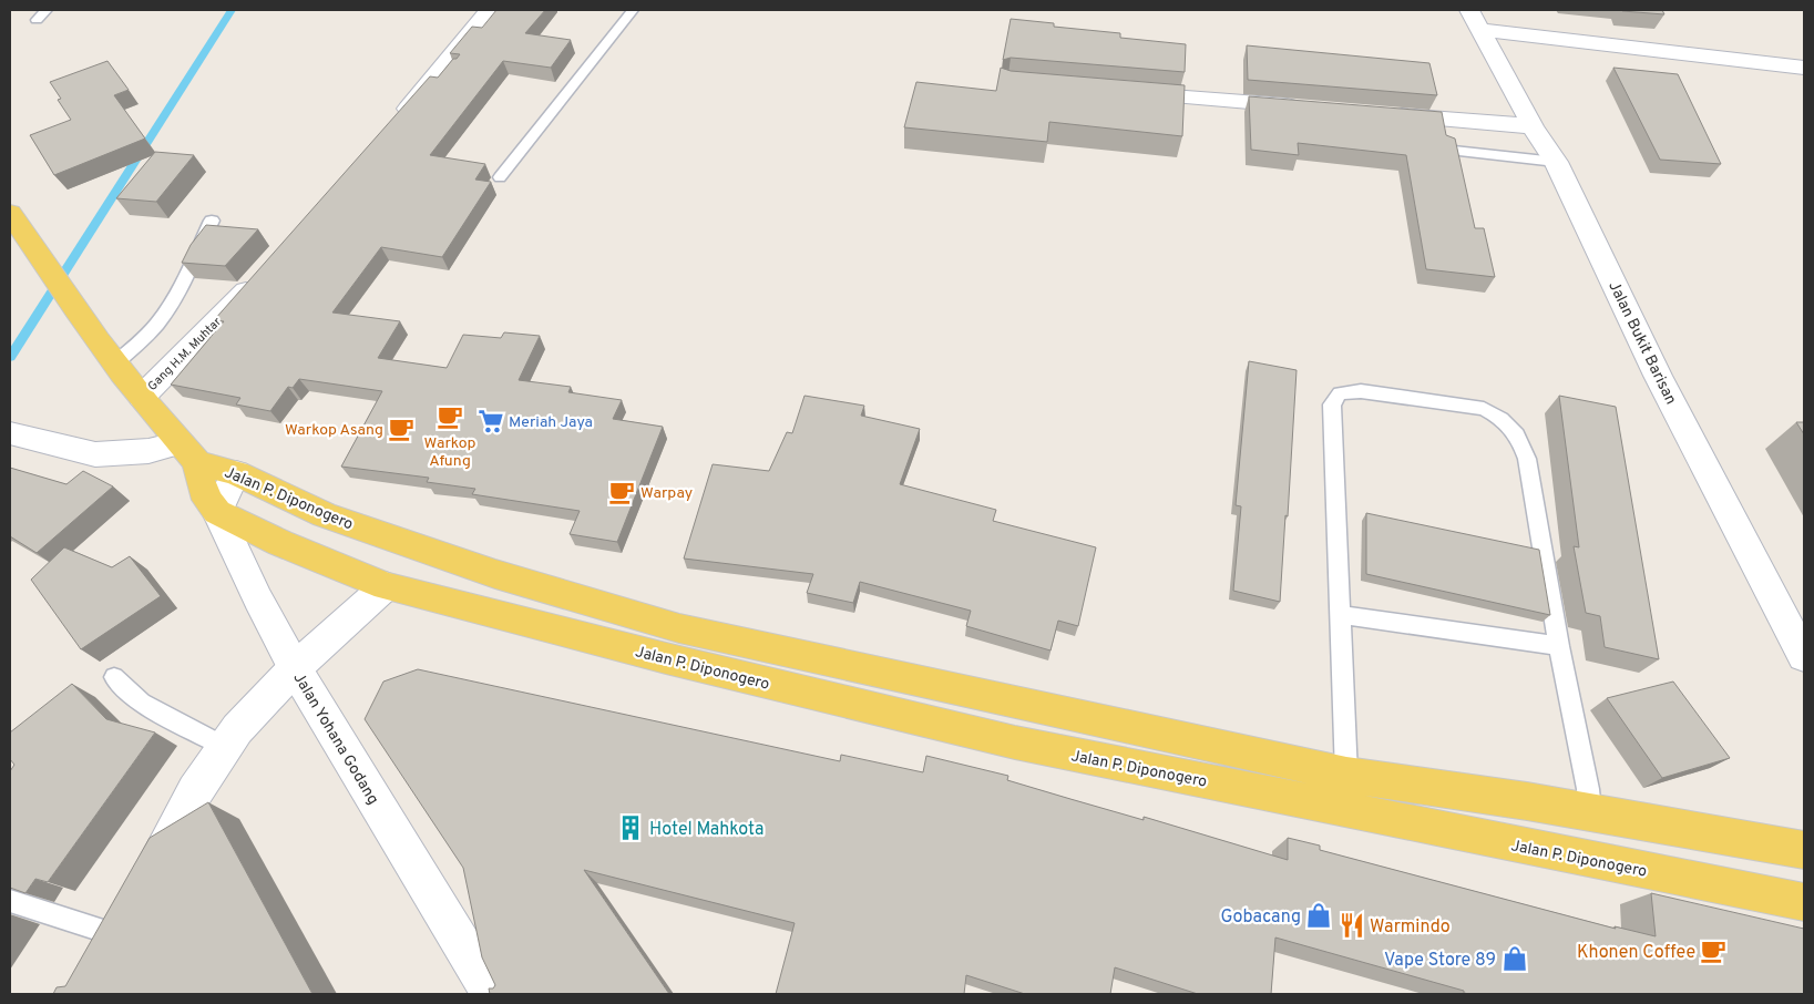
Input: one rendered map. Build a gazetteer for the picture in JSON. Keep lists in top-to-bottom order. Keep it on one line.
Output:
{"streets":{"main road":["Jalan P. Diponogero"],"street":["Jalan Bukit Barisan","Gang H.M. Muhtar","Jalan Yohana Godang"]},"crossings":[["Jalan P. Diponogero","Jalan Yohana Godang"]],"places":{"cafe":["Warkop Afung","Warkop Asang","Warpay","Khonen Coffee"],"supermarket":["Meriah Jaya"],"building":["Hotel Mahkota"],"shop":["Gobacang","Vape Store 89"],"restaurant":["Warmindo"]}}
